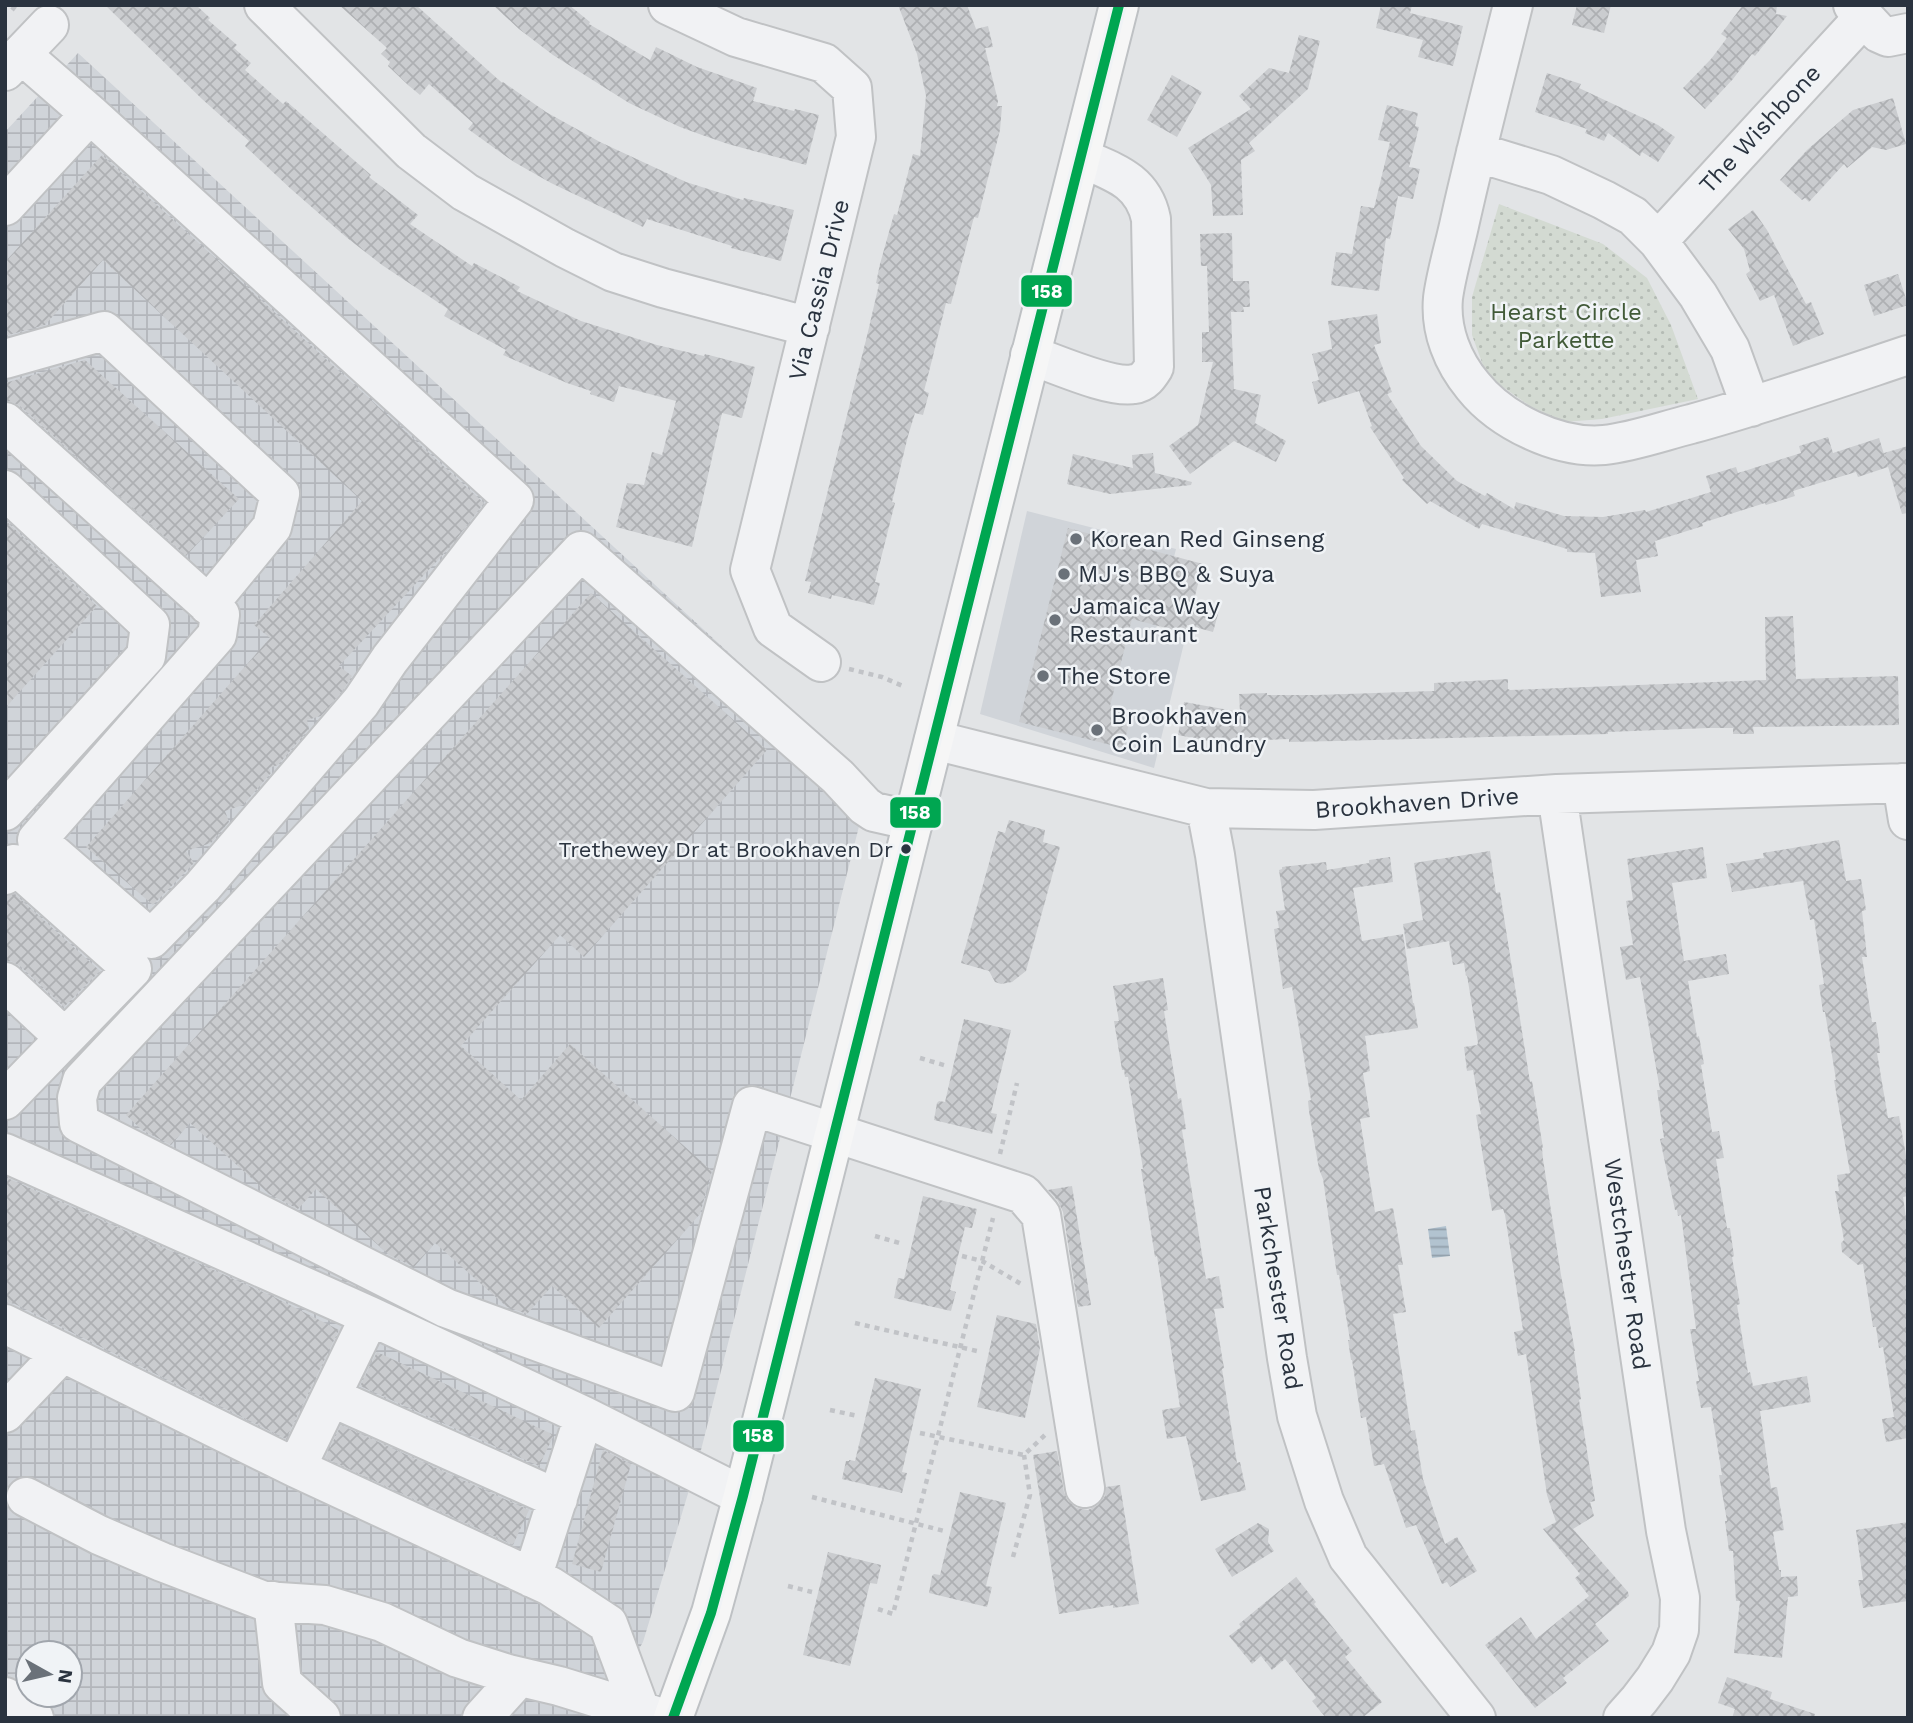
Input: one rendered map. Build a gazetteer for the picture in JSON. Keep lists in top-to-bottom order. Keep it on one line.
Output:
{"streets":{"street":["The Wishbone","Via Cassia Drive","Brookhaven Drive","Westchester Road","Parkchester Road"]},"crossings":[["Brookhaven Drive","Westchester Road"],["Brookhaven Drive","Parkchester Road"]],"parks":["Hearst Circle Parkette"],"places":["Korean Red Ginseng","MJ's BBQ & Suya","Jamaica Way Restaurant","The Store","Brookhaven Coin Laundry","Trethewey Dr at Brookhaven Dr"],"lines":["transit line 158"],"north":"right"}
